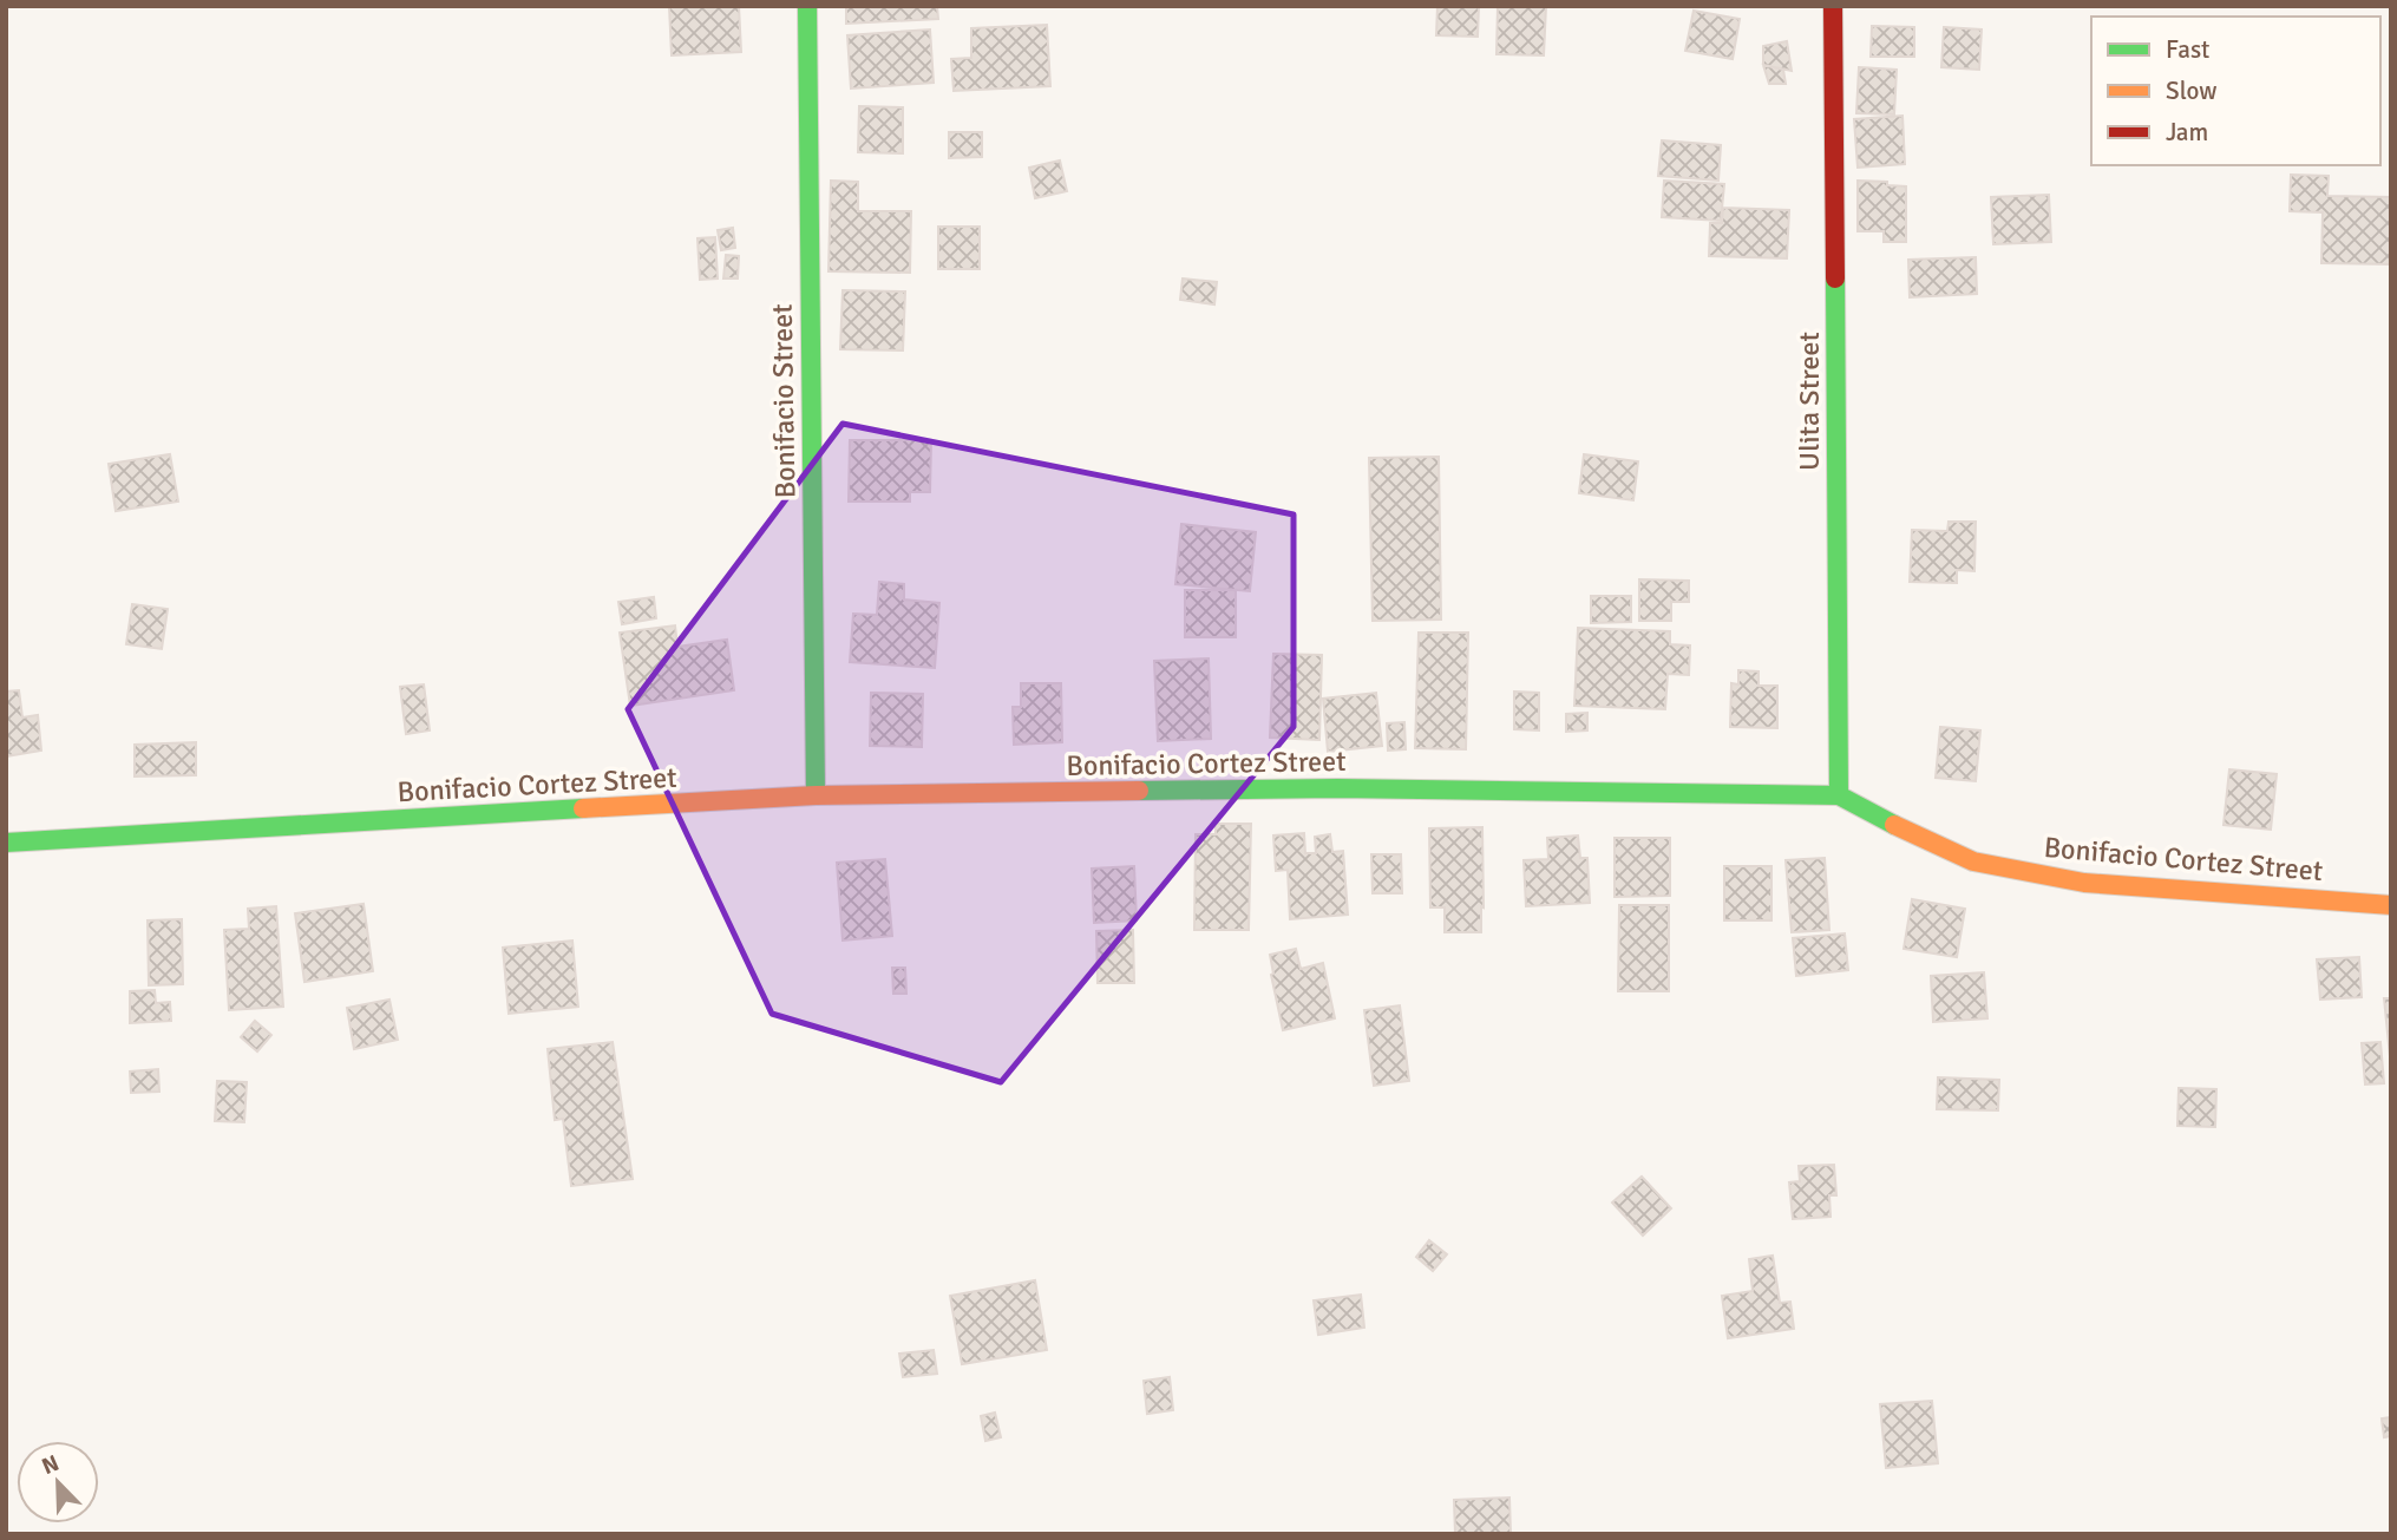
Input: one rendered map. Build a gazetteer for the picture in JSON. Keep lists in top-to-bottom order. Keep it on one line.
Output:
{"streets":{"street":["Bonifacio Street","Ulita Street","Bonifacio Cortez Street"]},"crossings":[["Bonifacio Street","Bonifacio Cortez Street"],["Ulita Street","Bonifacio Cortez Street"]],"legend":["Fast","Slow","Jam"],"north":"top left"}
